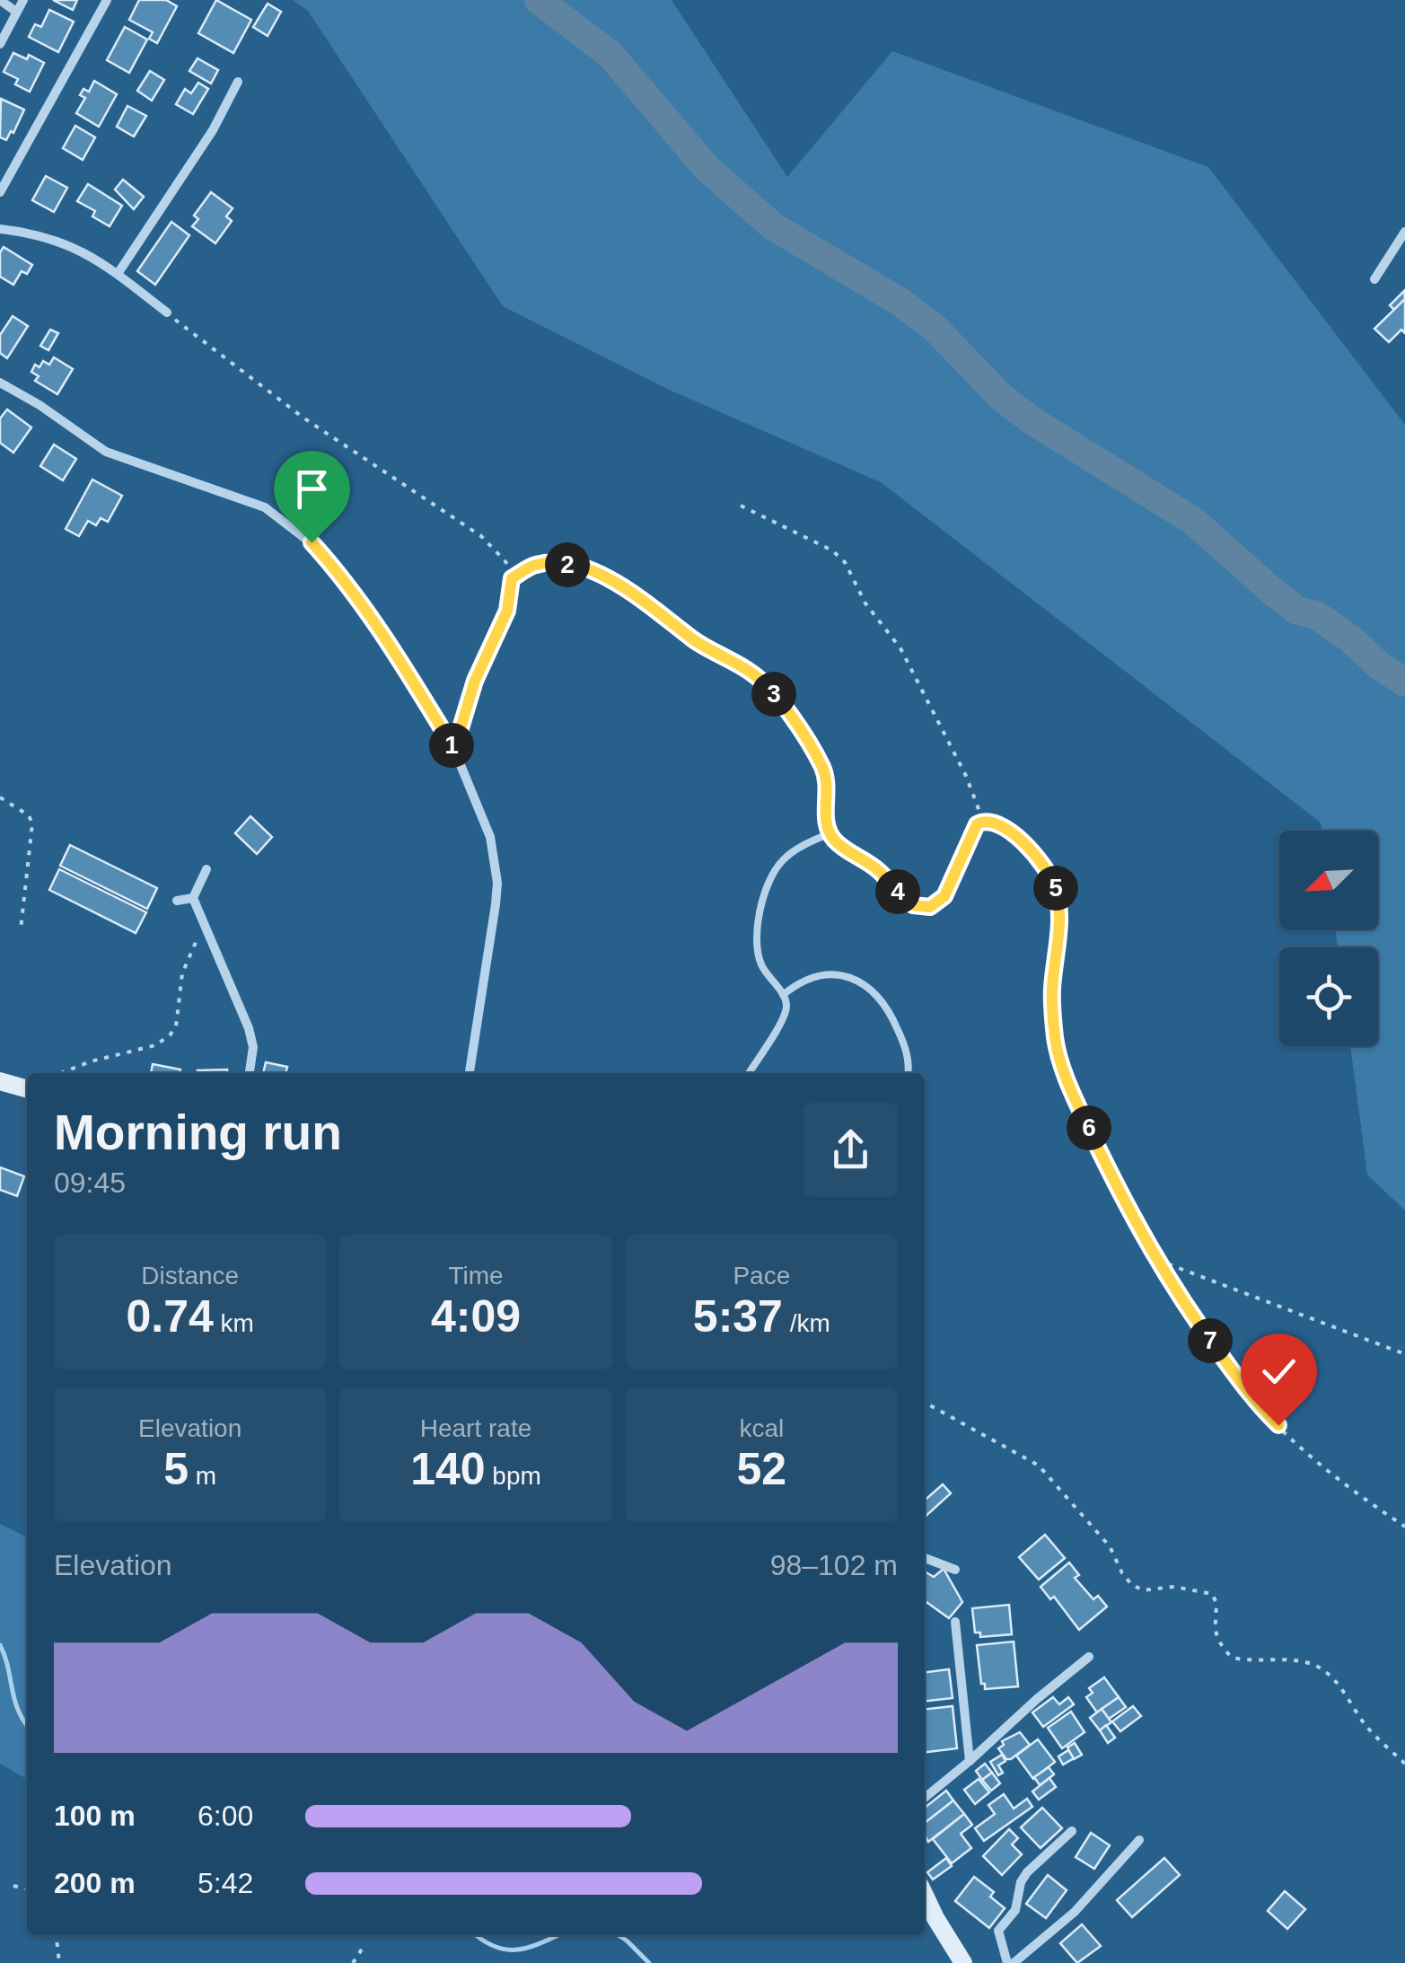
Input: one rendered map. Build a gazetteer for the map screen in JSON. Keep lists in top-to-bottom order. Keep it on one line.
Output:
{"north":"bottom left","page":{"pins":["2","3","1","5","4","6","7"],"heading":["Morning run","09:45"],"stats":[["Distance","0.74 km"],["Time","4:09"],["Pace","5:37 /km"],["Elevation","5 m"],["Heart rate","140 bpm"],["kcal","52"]],"chart":["Elevation","98–102 m"],"list":[{"name":"100 m","note":"6:00"},{"name":"200 m","note":"5:42"}]}}
